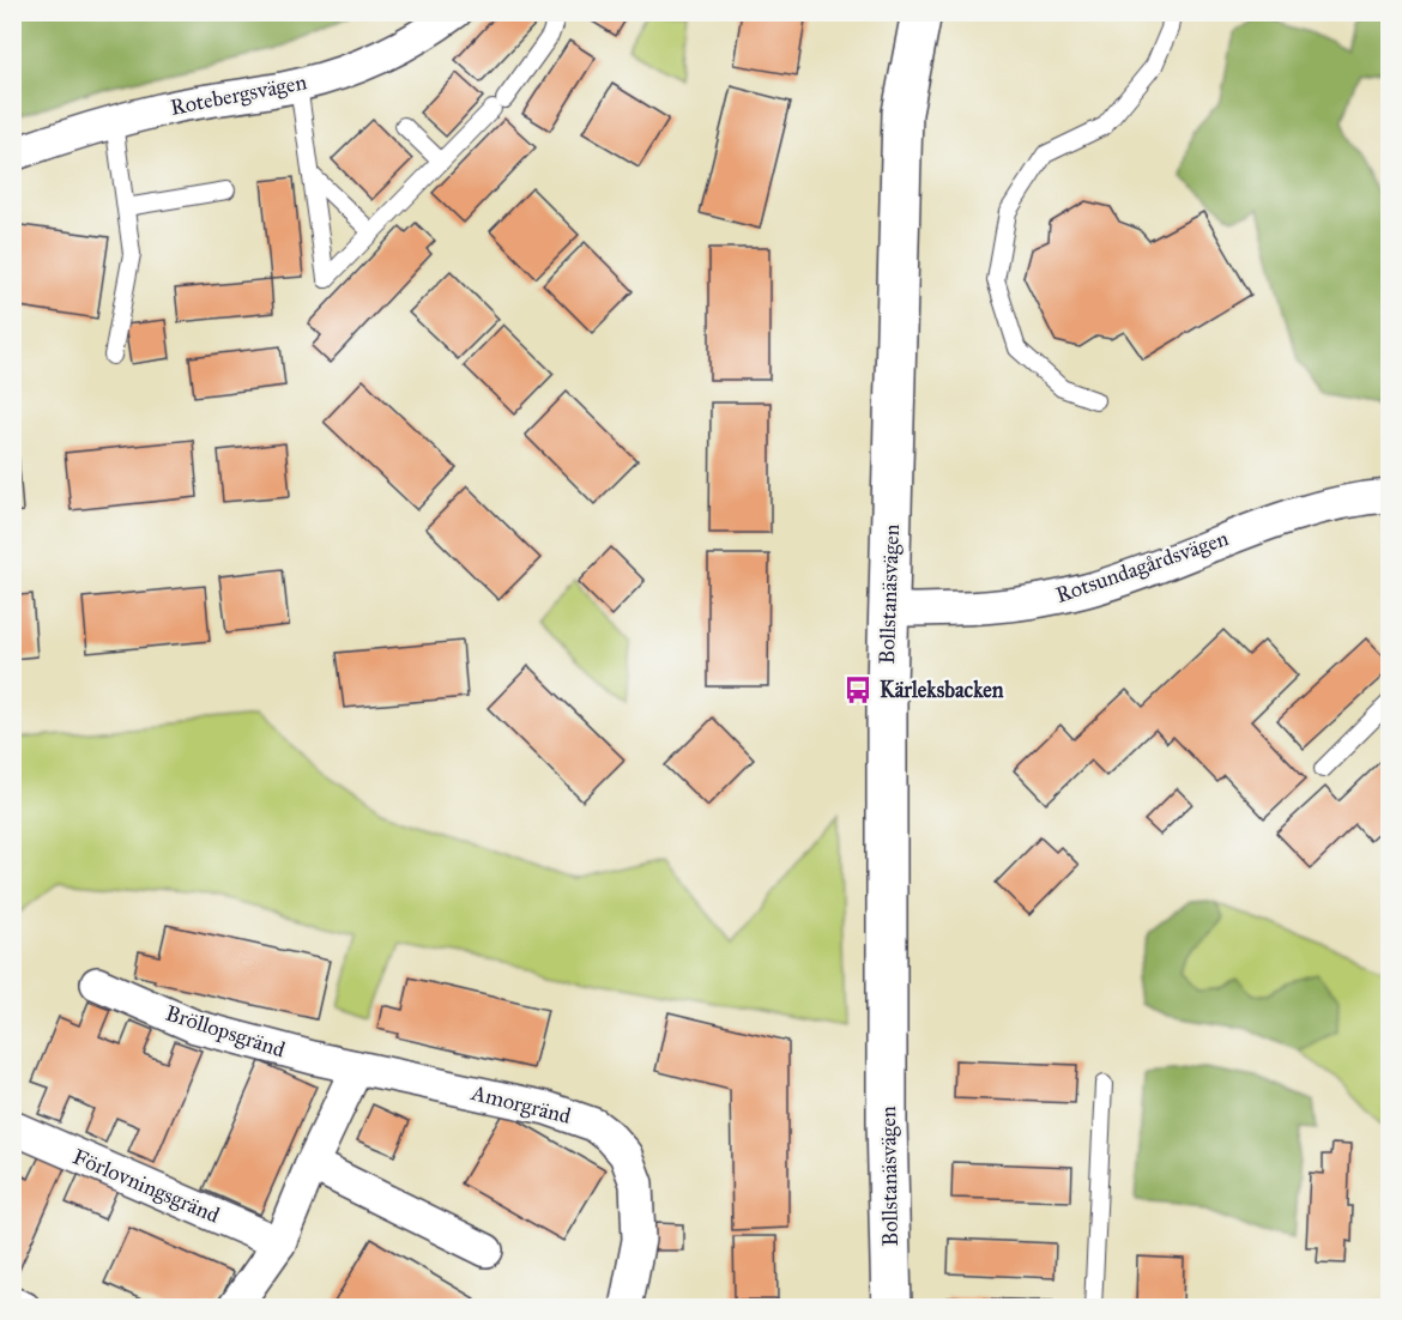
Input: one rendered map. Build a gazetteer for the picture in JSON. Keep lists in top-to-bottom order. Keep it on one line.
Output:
{"streets":{"street":["Rotebergsvägen","Rotsundagårdsvägen","Bollstanäsvägen","Bröllopsgränd","Amorgränd","Förlovningsgränd"]},"crossings":[["Rotsundagårdsvägen","Bollstanäsvägen"],["Bröllopsgränd","Amorgränd"]],"places":{"bus stop":["Kärleksbacken"]}}
